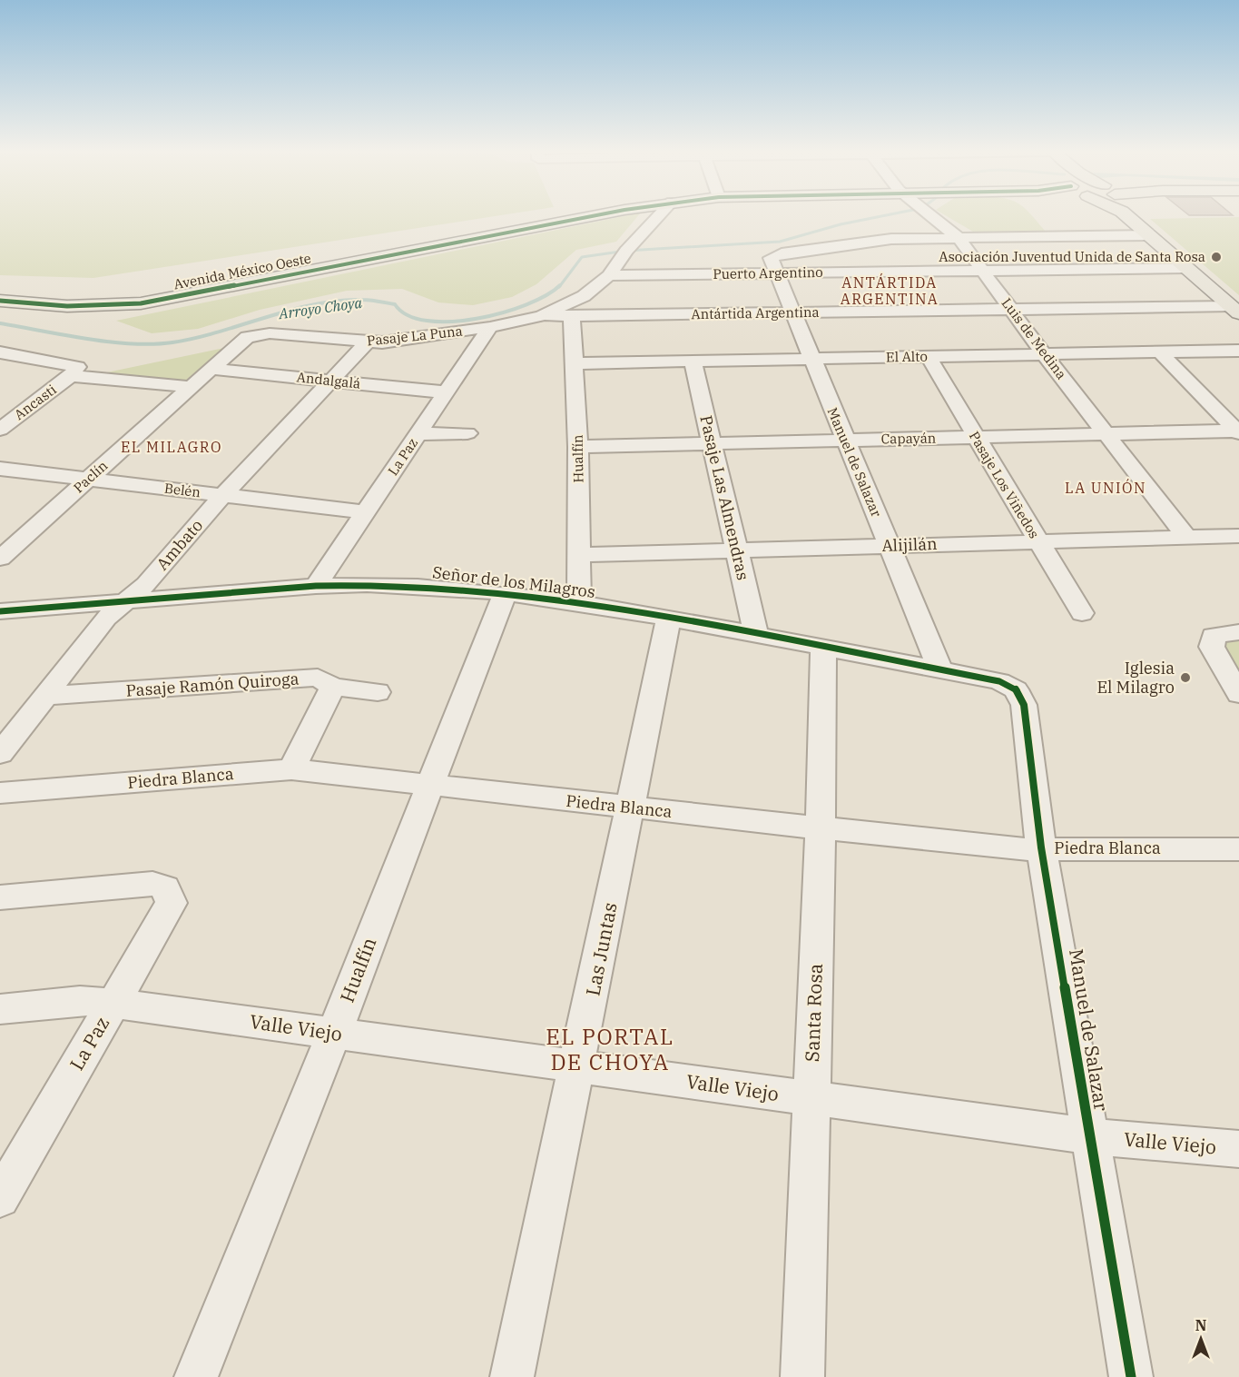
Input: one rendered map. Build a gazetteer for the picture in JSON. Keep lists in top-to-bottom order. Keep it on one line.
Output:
{"streets":{"main road":["Avenida México Oeste"],"street":["Puerto Argentino","Antártida Argentina","Pasaje La Puna","Luis de Medina","El Alto","Andalgalá","Ancasti","Capayán","La Paz","Hualfín","Manuel de Salazar","Paclín","Pasaje Los Viñedos","Belén","Pasaje Las Almendras","Ambato","Alijilán","Señor de los Milagros","Pasaje Ramón Quiroga","Piedra Blanca","Las Juntas","Santa Rosa","Valle Viejo"]},"crossings":[["Puerto Argentino","Luis de Medina"],["Puerto Argentino","Manuel de Salazar"],["Antártida Argentina","Pasaje La Puna"],["Antártida Argentina","Luis de Medina"],["Antártida Argentina","Hualfín"],["Antártida Argentina","Manuel de Salazar"],["Pasaje La Puna","La Paz"],["Pasaje La Puna","Paclín"],["Pasaje La Puna","Ambato"],["Luis de Medina","El Alto"],["Luis de Medina","Capayán"],["Luis de Medina","Alijilán"],["El Alto","Hualfín"],["El Alto","Manuel de Salazar"],["El Alto","Pasaje Los Viñedos"],["El Alto","Pasaje Las Almendras"],["Andalgalá","La Paz"],["Andalgalá","Paclín"],["Andalgalá","Ambato"],["Capayán","Hualfín"],["Capayán","Manuel de Salazar"],["Capayán","Pasaje Los Viñedos"],["Capayán","Pasaje Las Almendras"],["La Paz","Belén"],["La Paz","Señor de los Milagros"],["La Paz","Valle Viejo"],["Hualfín","Alijilán"],["Hualfín","Señor de los Milagros"],["Hualfín","Piedra Blanca"],["Hualfín","Valle Viejo"],["Manuel de Salazar","Alijilán"],["Manuel de Salazar","Señor de los Milagros"],["Manuel de Salazar","Piedra Blanca"],["Manuel de Salazar","Valle Viejo"],["Paclín","Belén"],["Pasaje Los Viñedos","Alijilán"],["Belén","Ambato"],["Pasaje Las Almendras","Alijilán"],["Pasaje Las Almendras","Señor de los Milagros"],["Ambato","Señor de los Milagros"],["Ambato","Pasaje Ramón Quiroga"],["Señor de los Milagros","Las Juntas"],["Señor de los Milagros","Santa Rosa"],["Piedra Blanca","Las Juntas"],["Piedra Blanca","Santa Rosa"],["Las Juntas","Valle Viejo"],["Santa Rosa","Valle Viejo"]],"districts":["ANTÁRTIDA ARGENTINA","EL MILAGRO","LA UNIÓN","EL PORTAL DE CHOYA"],"water":["Arroyo Choya"],"places":["Asociación Juventud Unida de Santa Rosa","Iglesia El Milagro"],"north":"top"}
